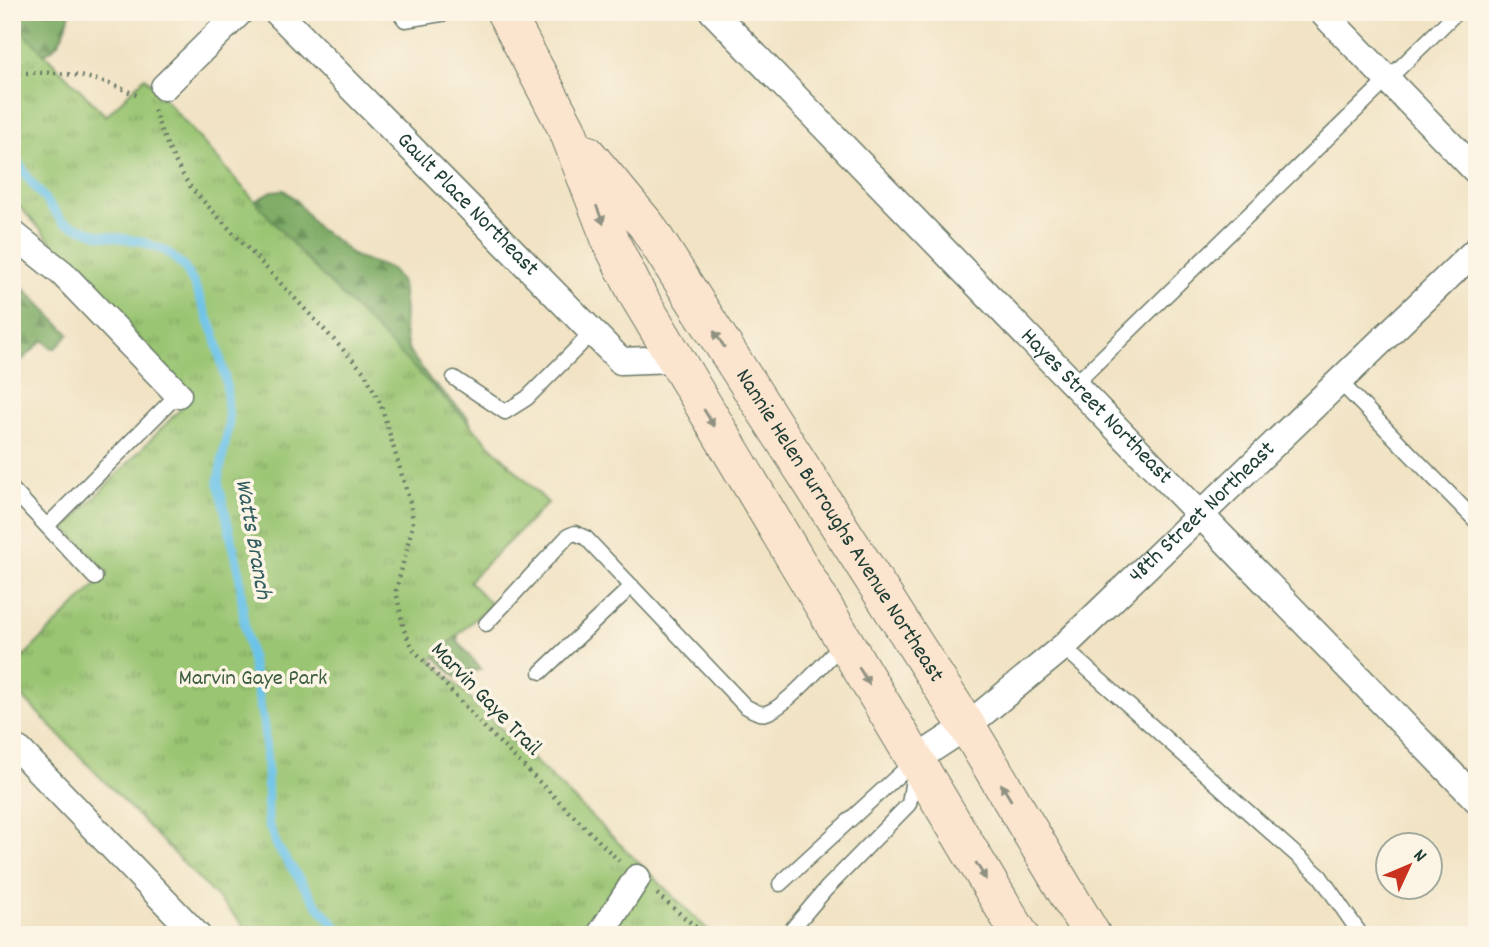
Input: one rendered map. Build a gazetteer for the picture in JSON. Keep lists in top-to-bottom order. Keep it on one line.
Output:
{"streets":{"main road":["Nannie Helen Burroughs Avenue Northeast"],"street":["Gault Place Northeast","Hayes Street Northeast","48th Street Northeast"],"path":["Marvin Gaye Trail"]},"crossings":[["Gault Place Northeast","Nannie Helen Burroughs Avenue Northeast"],["Hayes Street Northeast","48th Street Northeast"],["48th Street Northeast","Nannie Helen Burroughs Avenue Northeast"]],"water":["Watts Branch"],"parks":["Marvin Gaye Park"],"north":"top right"}
